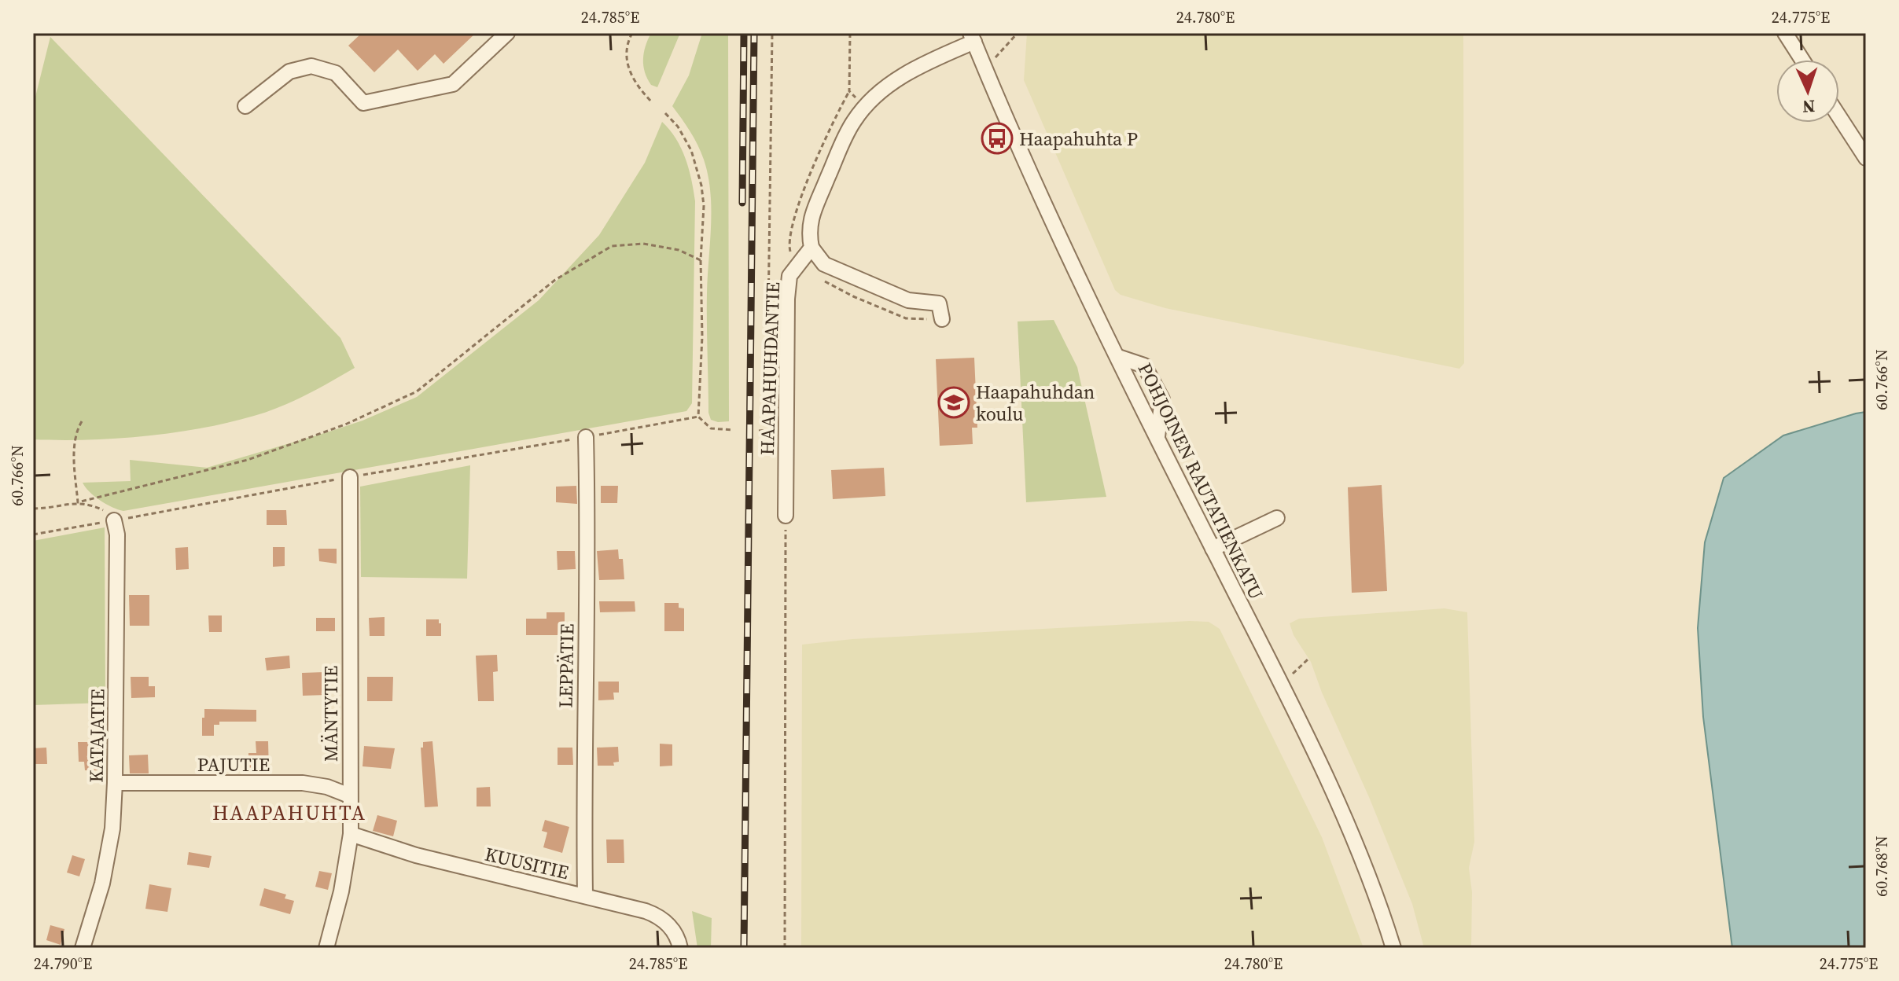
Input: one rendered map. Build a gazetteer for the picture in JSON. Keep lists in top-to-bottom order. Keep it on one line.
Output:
{"streets":{"street":["HAAPAHUHDANTIE","POHJOINEN RAUTATIENKATU","LEPPÄTIE","MÄNTYTIE","KATAJATIE","PAJUTIE","KUUSITIE"]},"crossings":[["LEPPÄTIE","KUUSITIE"],["MÄNTYTIE","PAJUTIE"],["MÄNTYTIE","KUUSITIE"],["KATAJATIE","PAJUTIE"]],"districts":["HAAPAHUHTA"],"places":{"bus stop":["Haapahuhta P"],"school or university":["Haapahuhdan koulu"]},"north":"bottom","coordinates":["24.785°E","24.780°E","24.775°E","60.766°N","60.768°N","24.790°E"]}
